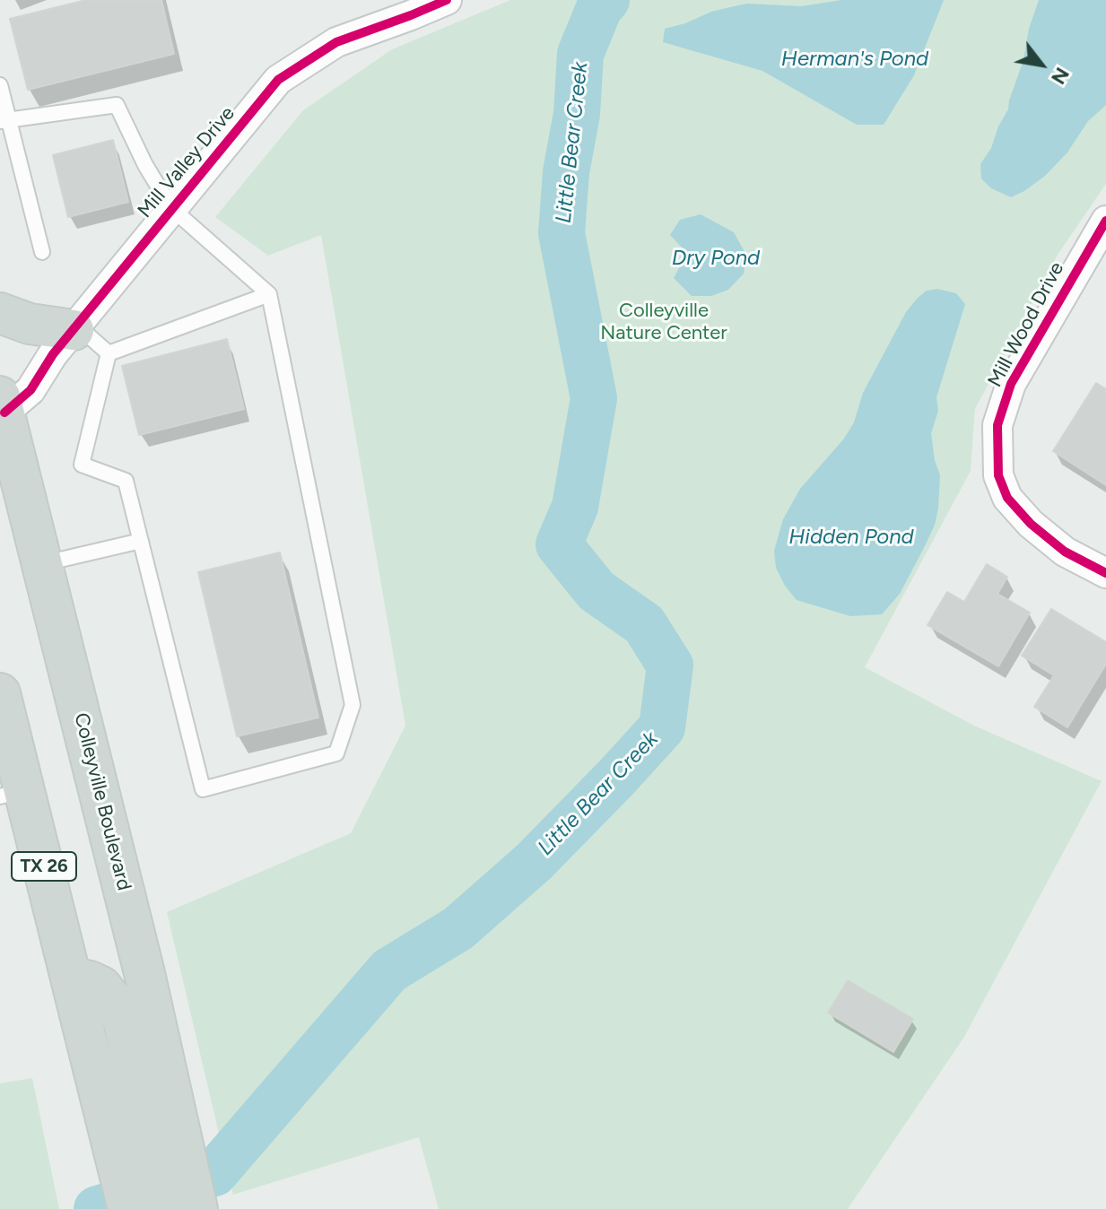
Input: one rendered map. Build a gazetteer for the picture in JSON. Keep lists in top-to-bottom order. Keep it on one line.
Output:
{"streets":{"main road":["Colleyville Boulevard","TX 26"],"street":["Mill Valley Drive","Mill Wood Drive"]},"crossings":[["Mill Valley Drive","Colleyville Boulevard"]],"water":["Herman's Pond","Little Bear Creek","Dry Pond","Hidden Pond"],"parks":["Colleyville Nature Center"],"north":"bottom right"}
